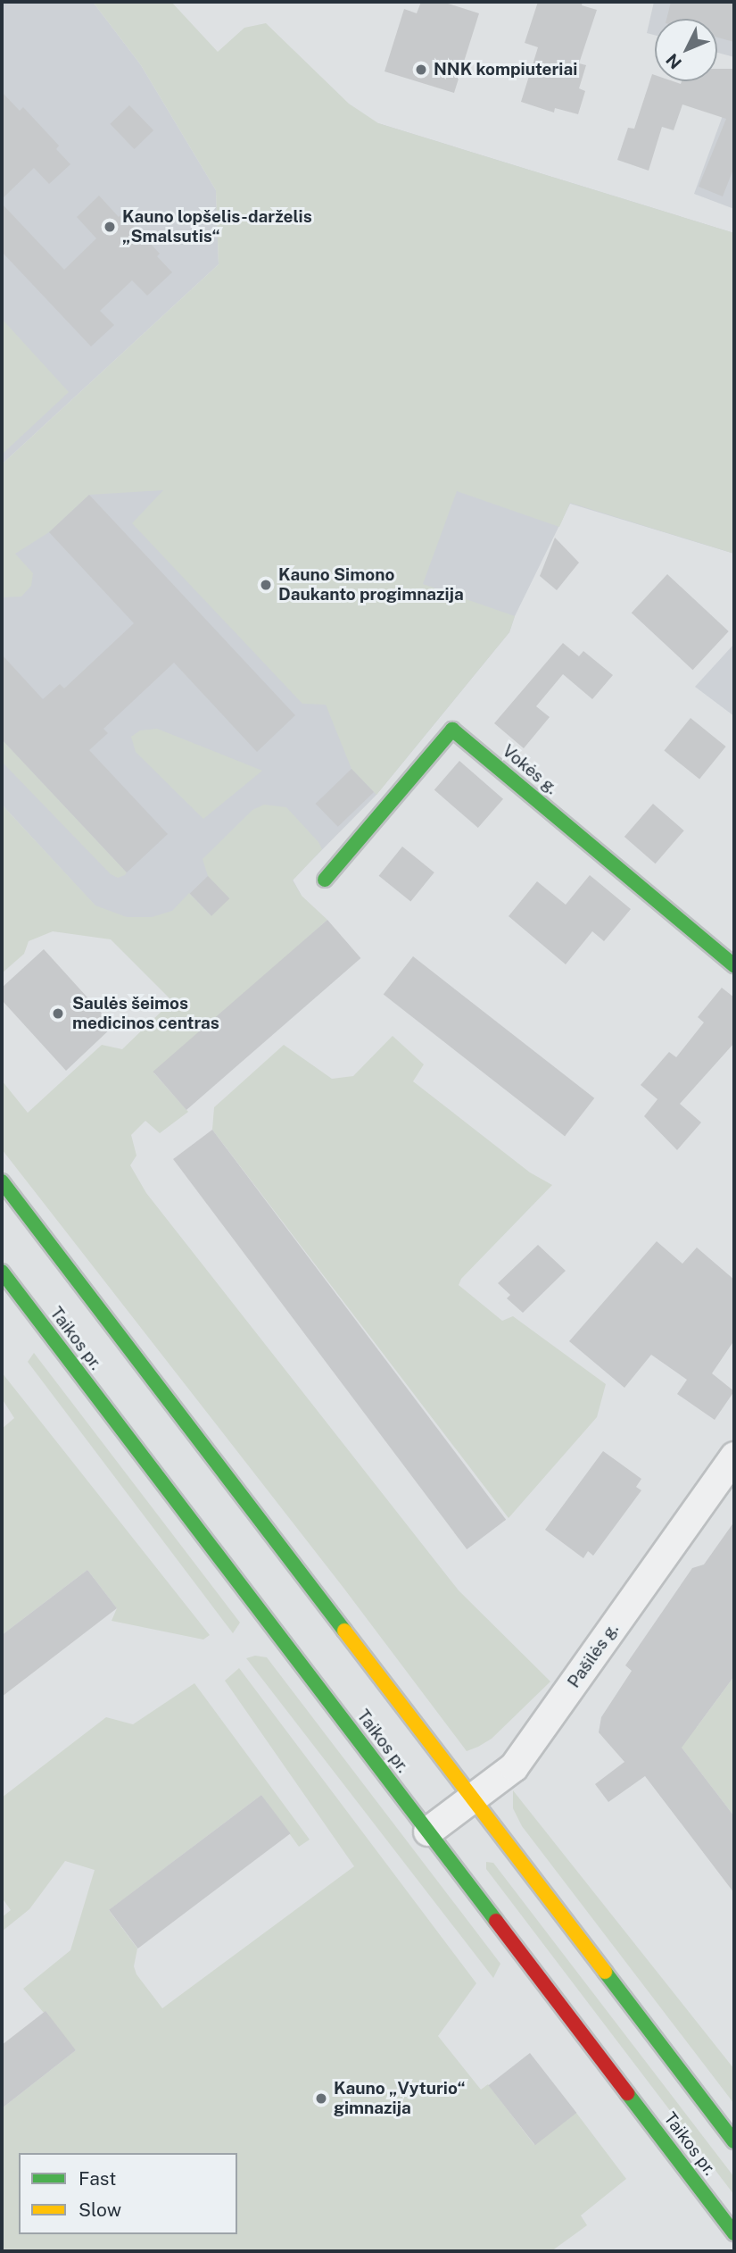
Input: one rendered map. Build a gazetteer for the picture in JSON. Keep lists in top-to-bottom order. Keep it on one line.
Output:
{"streets":{"main road":["Vokės g.","Taikos pr."],"street":["Pašilės g."]},"crossings":[["Taikos pr.","Pašilės g."]],"places":["NNK kompiuteriai","Kauno lopšelis-darželis „Smalsutis“","Kauno Simono Daukanto progimnazija","Saulės šeimos medicinos centras","Kauno „Vyturio“ gimnazija"],"legend":["Fast","Slow"],"north":"bottom left"}
